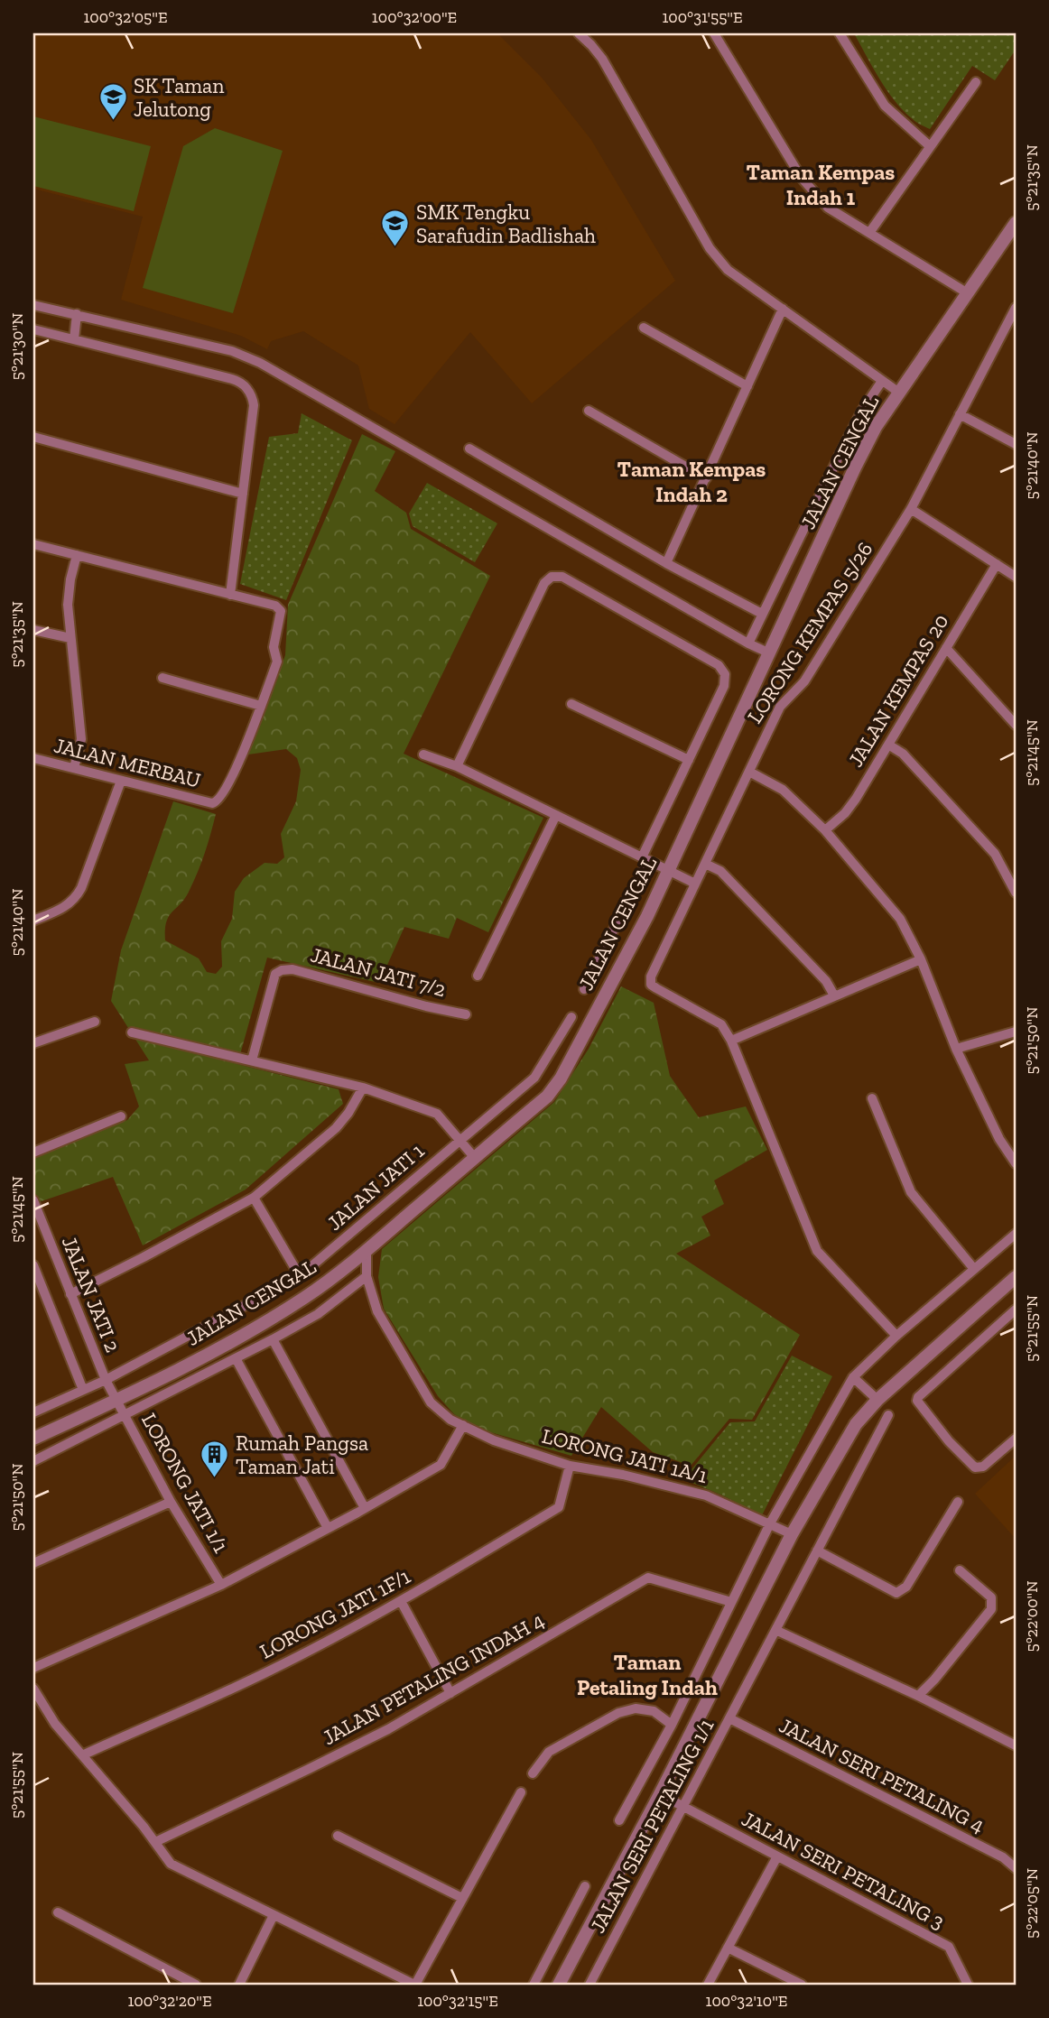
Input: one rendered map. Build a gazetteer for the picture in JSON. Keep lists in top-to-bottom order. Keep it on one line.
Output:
{"streets":{"street":["JALAN CENGAL","LORONG KEMPAS 5/26","JALAN KEMPAS 20","JALAN MERBAU","JALAN JATI 7/2","JALAN JATI 1","JALAN JATI 2","LORONG JATI 1A/1","LORONG JATI 1/1","LORONG JATI 1F/1","JALAN PETALING INDAH 4","JALAN SERI PETALING 4","JALAN SERI PETALING 1/1","JALAN SERI PETALING 3"]},"crossings":[["JALAN CENGAL","JALAN JATI 2"],["JALAN CENGAL","LORONG JATI 1A/1"],["JALAN CENGAL","LORONG JATI 1/1"],["JALAN JATI 1","JALAN JATI 2"],["JALAN JATI 2","LORONG JATI 1/1"],["LORONG JATI 1A/1","LORONG JATI 1F/1"],["JALAN SERI PETALING 4","JALAN SERI PETALING 1/1"],["JALAN SERI PETALING 1/1","JALAN SERI PETALING 3"]],"districts":["Taman Kempas Indah 1","Taman Kempas Indah 2","Taman Petaling Indah"],"places":{"school or university":["SK Taman Jelutong","SMK Tengku Sarafudin Badlishah"],"building":["Rumah Pangsa Taman Jati"]},"coordinates":["100°32'05\"E","100°32'00\"E","100°31'55\"E","5°21'35\"N","5°21'30\"N","5°21'40\"N","5°21'45\"N","5°21'50\"N","5°21'55\"N","5°22'00\"N","5°22'05\"N","100°32'20\"E","100°32'15\"E","100°32'10\"E"]}
